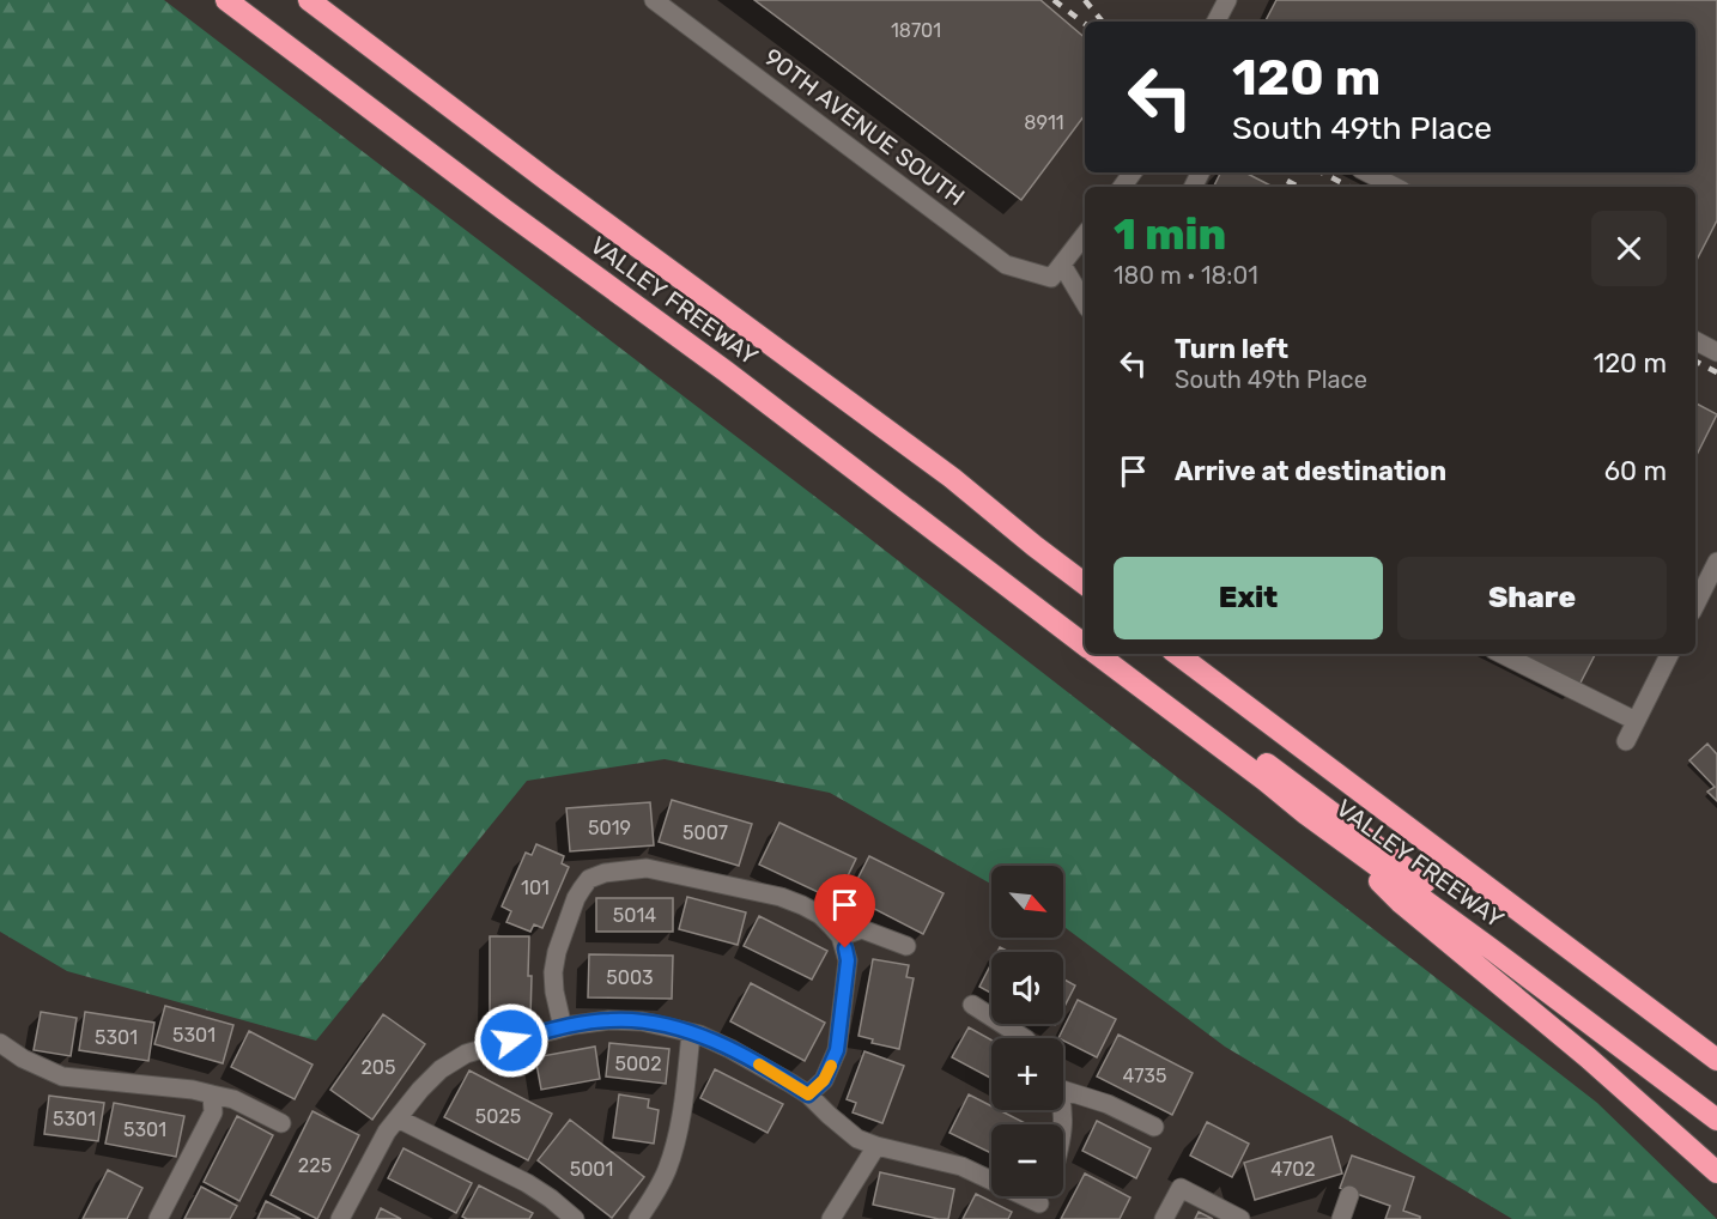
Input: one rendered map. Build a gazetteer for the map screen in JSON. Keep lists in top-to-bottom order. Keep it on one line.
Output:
{"streets":{"highway":["VALLEY FREEWAY"],"street":["90TH AVENUE SOUTH"]},"house_numbers":["18701","8911","5019","5007","101","5014","5003","5301","5301","5002","205","4735","5025","5301","5301","225","5001","4702"],"north":"bottom right","page":{"turn":["120 m","South 49th Place"],"heading":["1 min","180 m · 18:01"],"list":[{"name":"Turn left","note":"South 49th Place","value":"120 m"},{"name":"Arrive at destination","value":"60 m"}],"buttons":["Exit","Share"],"map_buttons":["+","−"]}}
